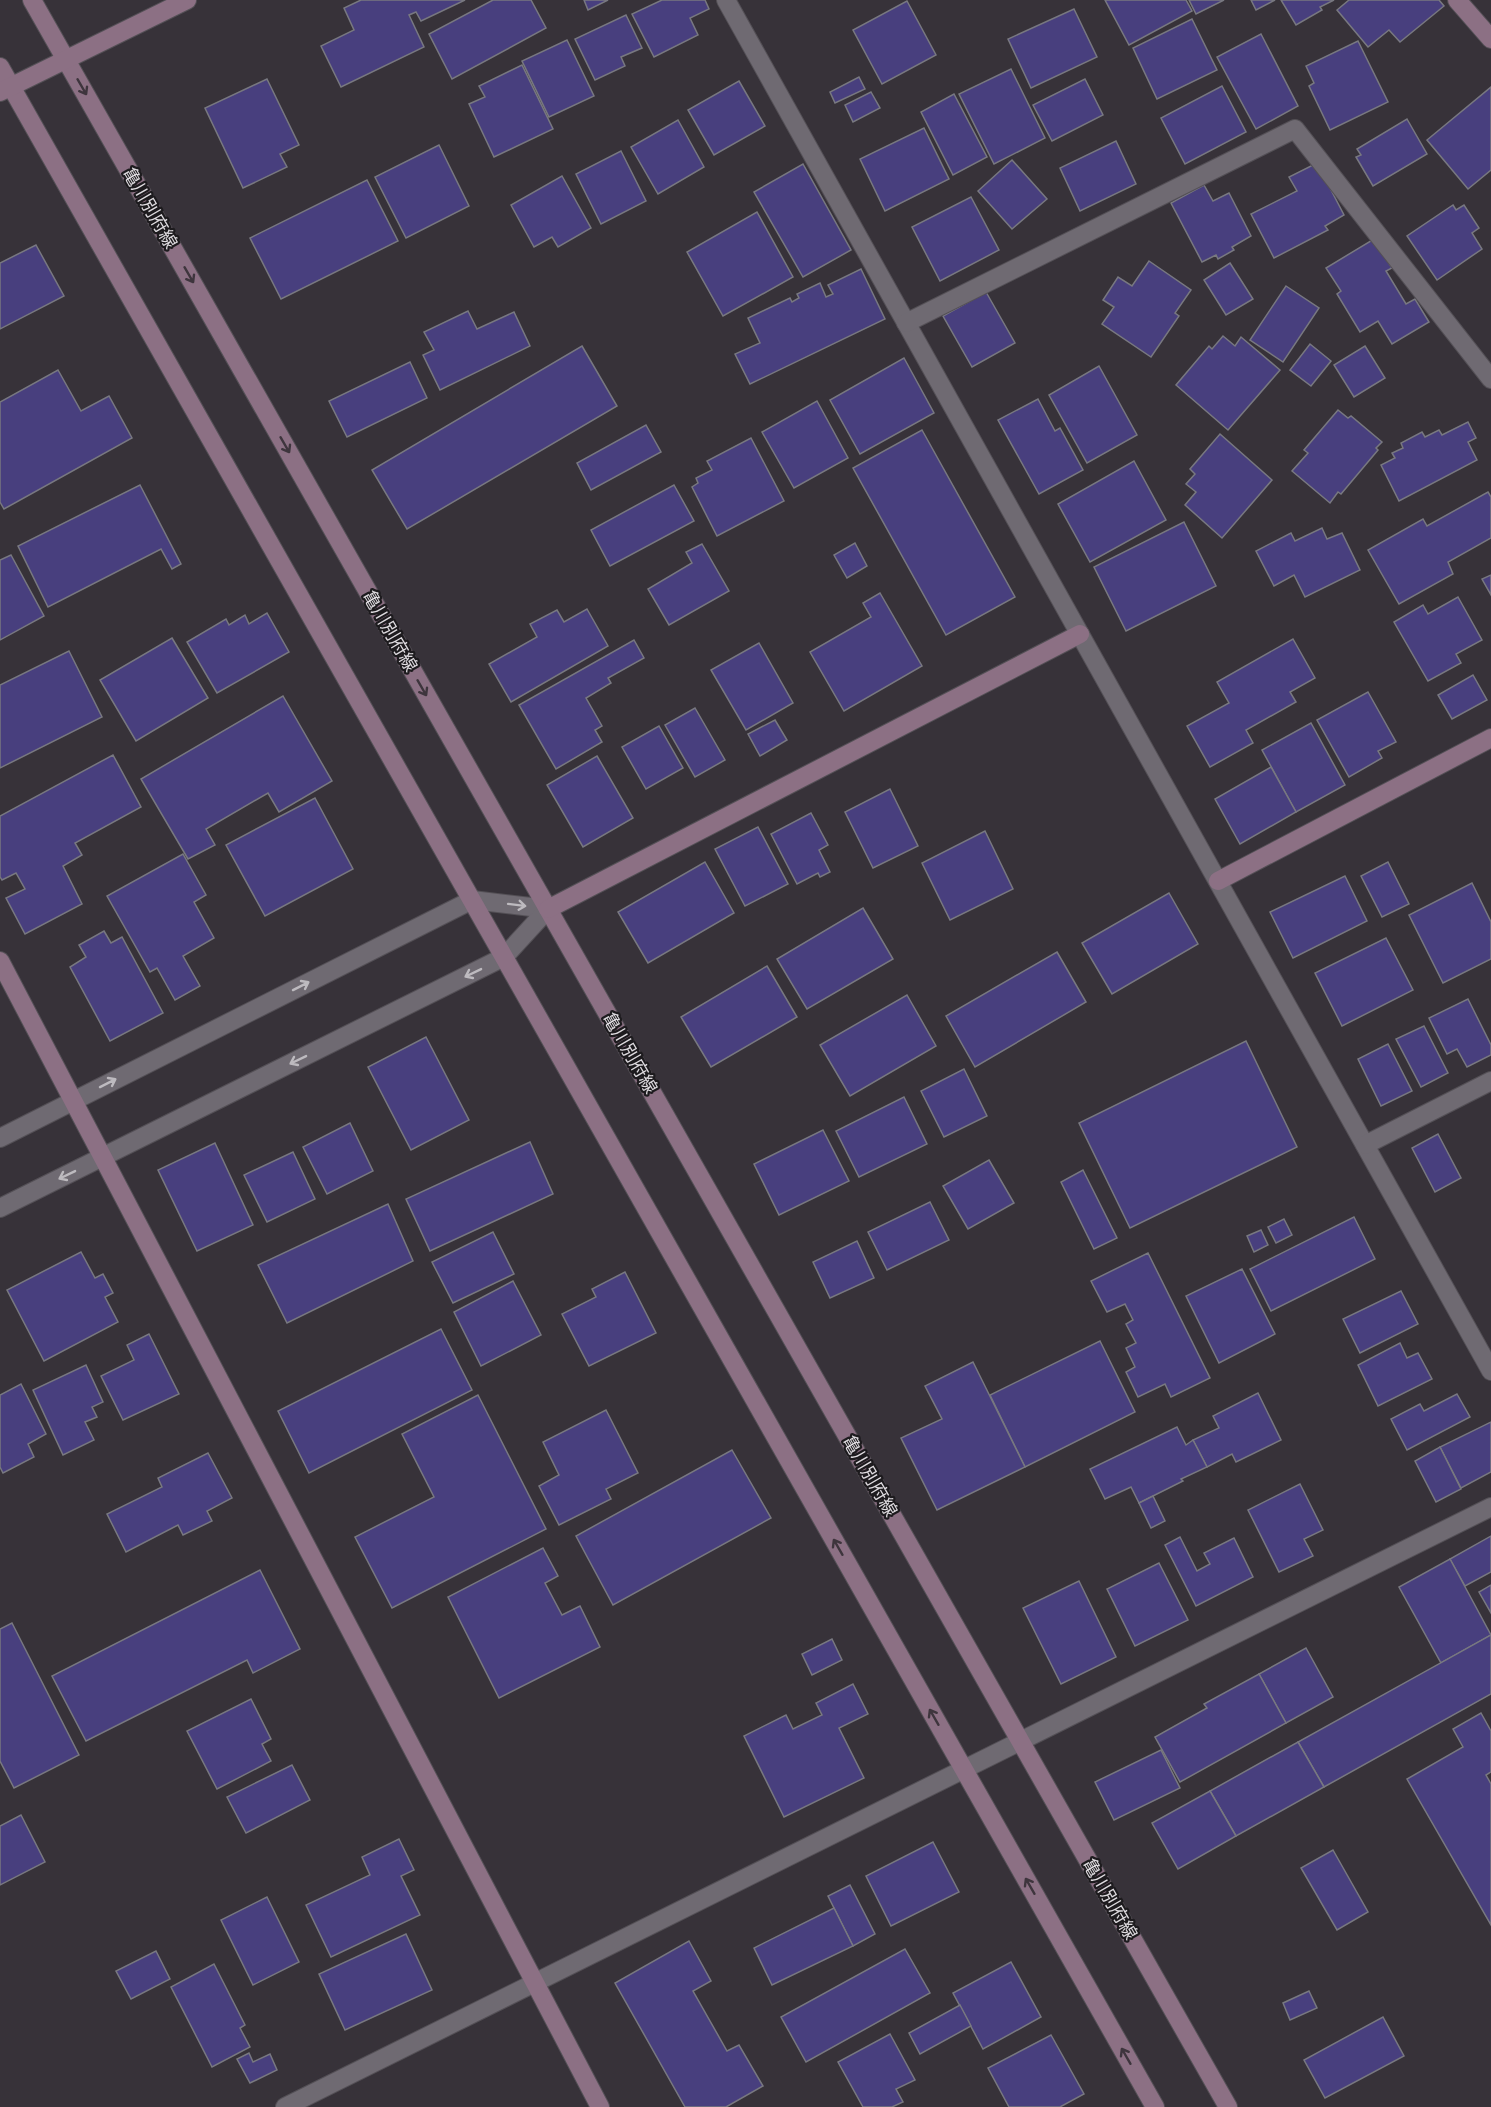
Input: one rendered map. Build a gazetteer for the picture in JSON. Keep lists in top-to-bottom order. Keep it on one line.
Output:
{"streets":{"main road":["亀川別府線"]}}
